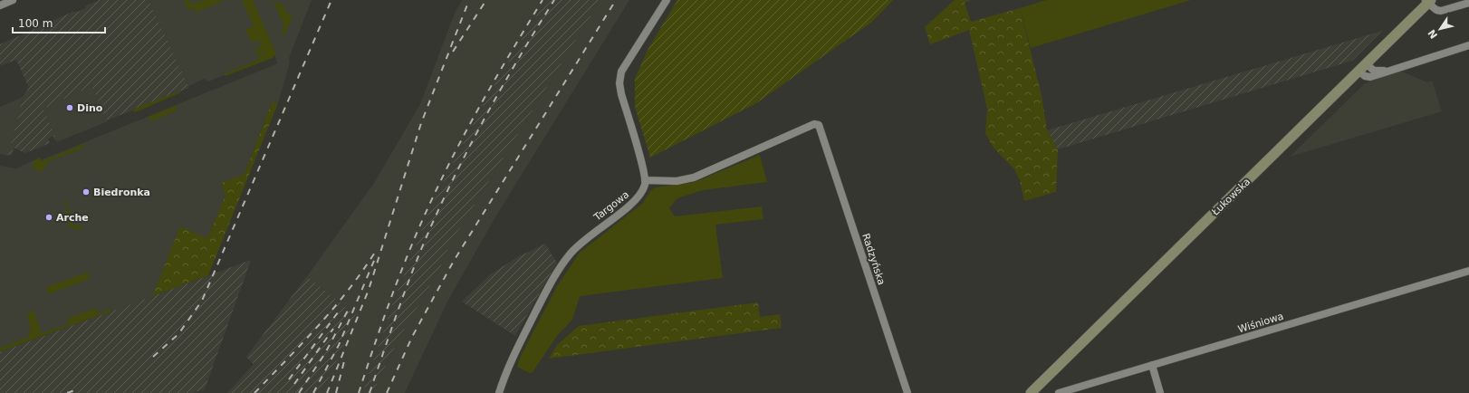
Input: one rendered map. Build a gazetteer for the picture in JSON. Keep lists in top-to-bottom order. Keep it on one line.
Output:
{"streets":{"main road":["Łukowska"],"street":["Targowa","Radzyńska","Wiśniowa"]},"crossings":[["Targowa","Radzyńska"]],"places":["Dino","Biedronka","Arche"],"scale_bar":"100 m","north":"bottom left"}
